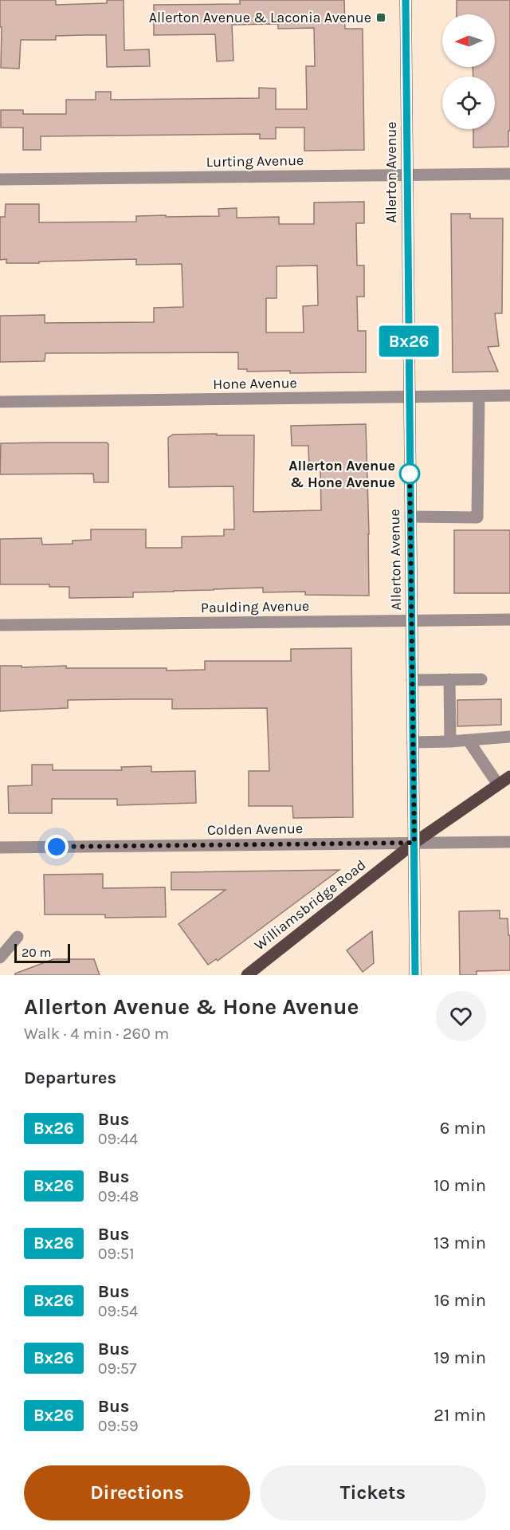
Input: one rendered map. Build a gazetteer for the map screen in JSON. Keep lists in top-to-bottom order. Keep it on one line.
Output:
{"streets":{"main road":["Allerton Avenue","Williamsbridge Road"],"street":["Lurting Avenue","Hone Avenue","Paulding Avenue","Colden Avenue"]},"crossings":[["Lurting Avenue","Allerton Avenue"],["Allerton Avenue","Hone Avenue"],["Allerton Avenue","Paulding Avenue"],["Allerton Avenue","Colden Avenue"],["Allerton Avenue","Williamsbridge Road"],["Colden Avenue","Williamsbridge Road"]],"places":{"transit":["Allerton Avenue & Laconia Avenue"],"other":["Allerton Avenue & Hone Avenue"]},"lines":["bus line Bx26"],"scale_bar":"20 m","north":"left","page":{"on_map":"Bx26","scale":"20 m","heading":[["Allerton Avenue & Hone Avenue","Walk · 4 min · 260 m"],"Departures"],"list":[{"mark":"Bx26","name":"Bus","note":"09:44","value":"6 min"},{"mark":"Bx26","name":"Bus","note":"09:48","value":"10 min"},{"mark":"Bx26","name":"Bus","note":"09:51","value":"13 min"},{"mark":"Bx26","name":"Bus","note":"09:54","value":"16 min"},{"mark":"Bx26","name":"Bus","note":"09:57","value":"19 min"},{"mark":"Bx26","name":"Bus","note":"09:59","value":"21 min"}],"buttons":["Directions","Tickets"]}}
